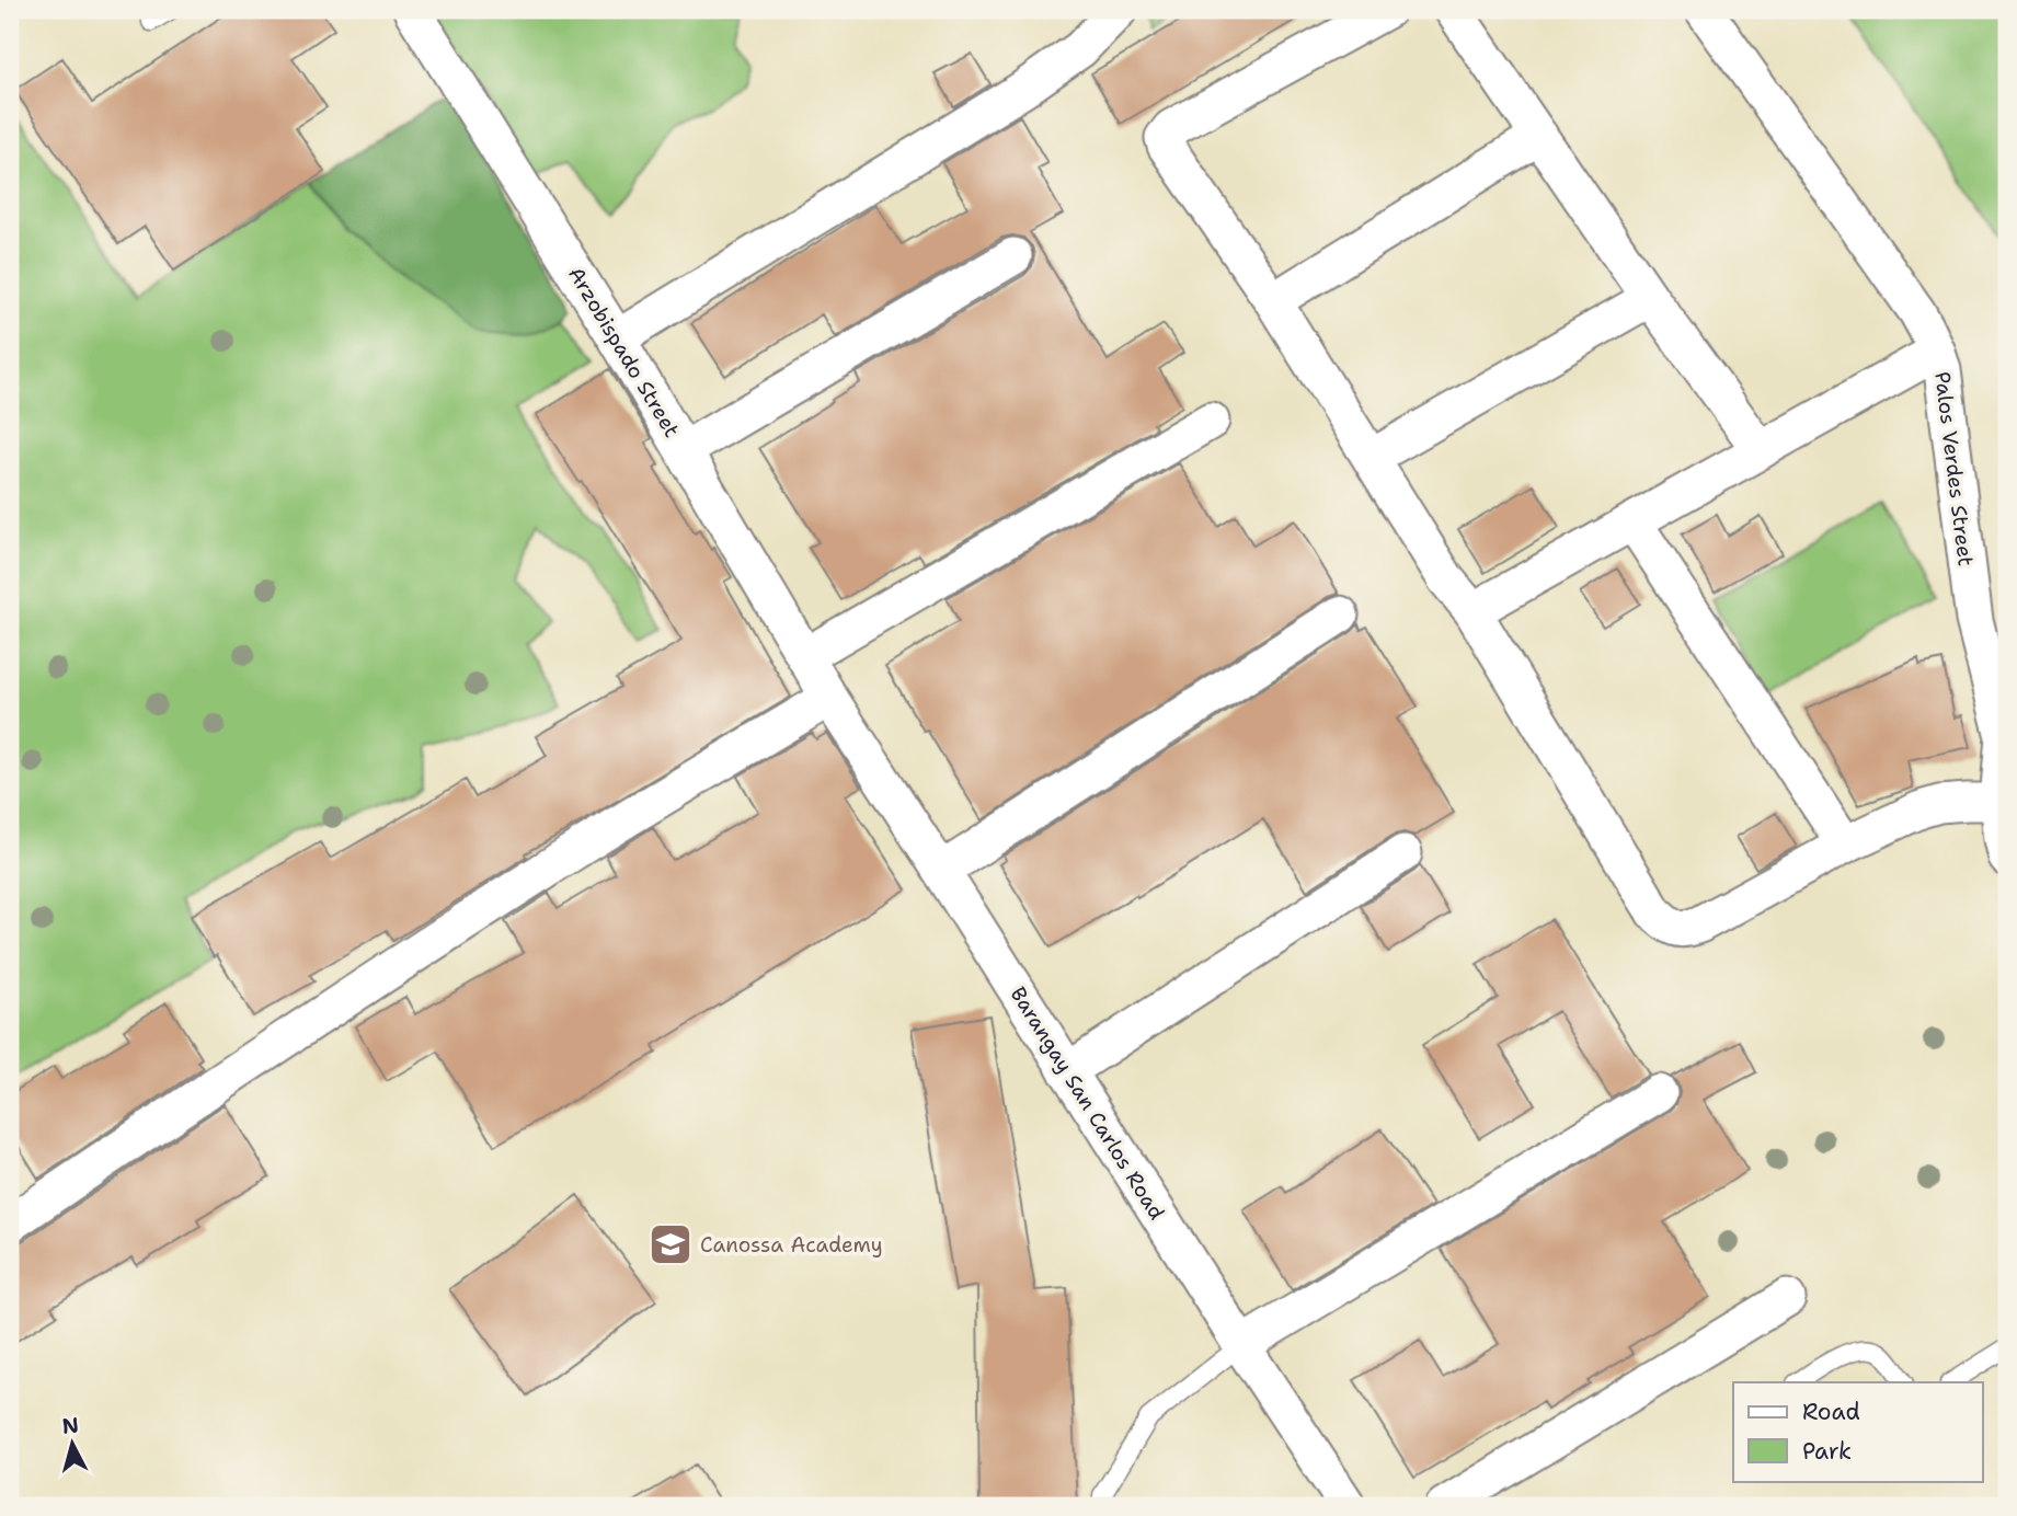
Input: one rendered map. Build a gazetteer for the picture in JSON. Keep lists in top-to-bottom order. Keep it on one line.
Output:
{"streets":{"street":["Arzobispado Street","Palos Verdes Street","Barangay San Carlos Road"]},"crossings":[["Arzobispado Street","Barangay San Carlos Road"]],"places":{"school or university":["Canossa Academy"]},"legend":["Road","Park"],"north":"top"}
